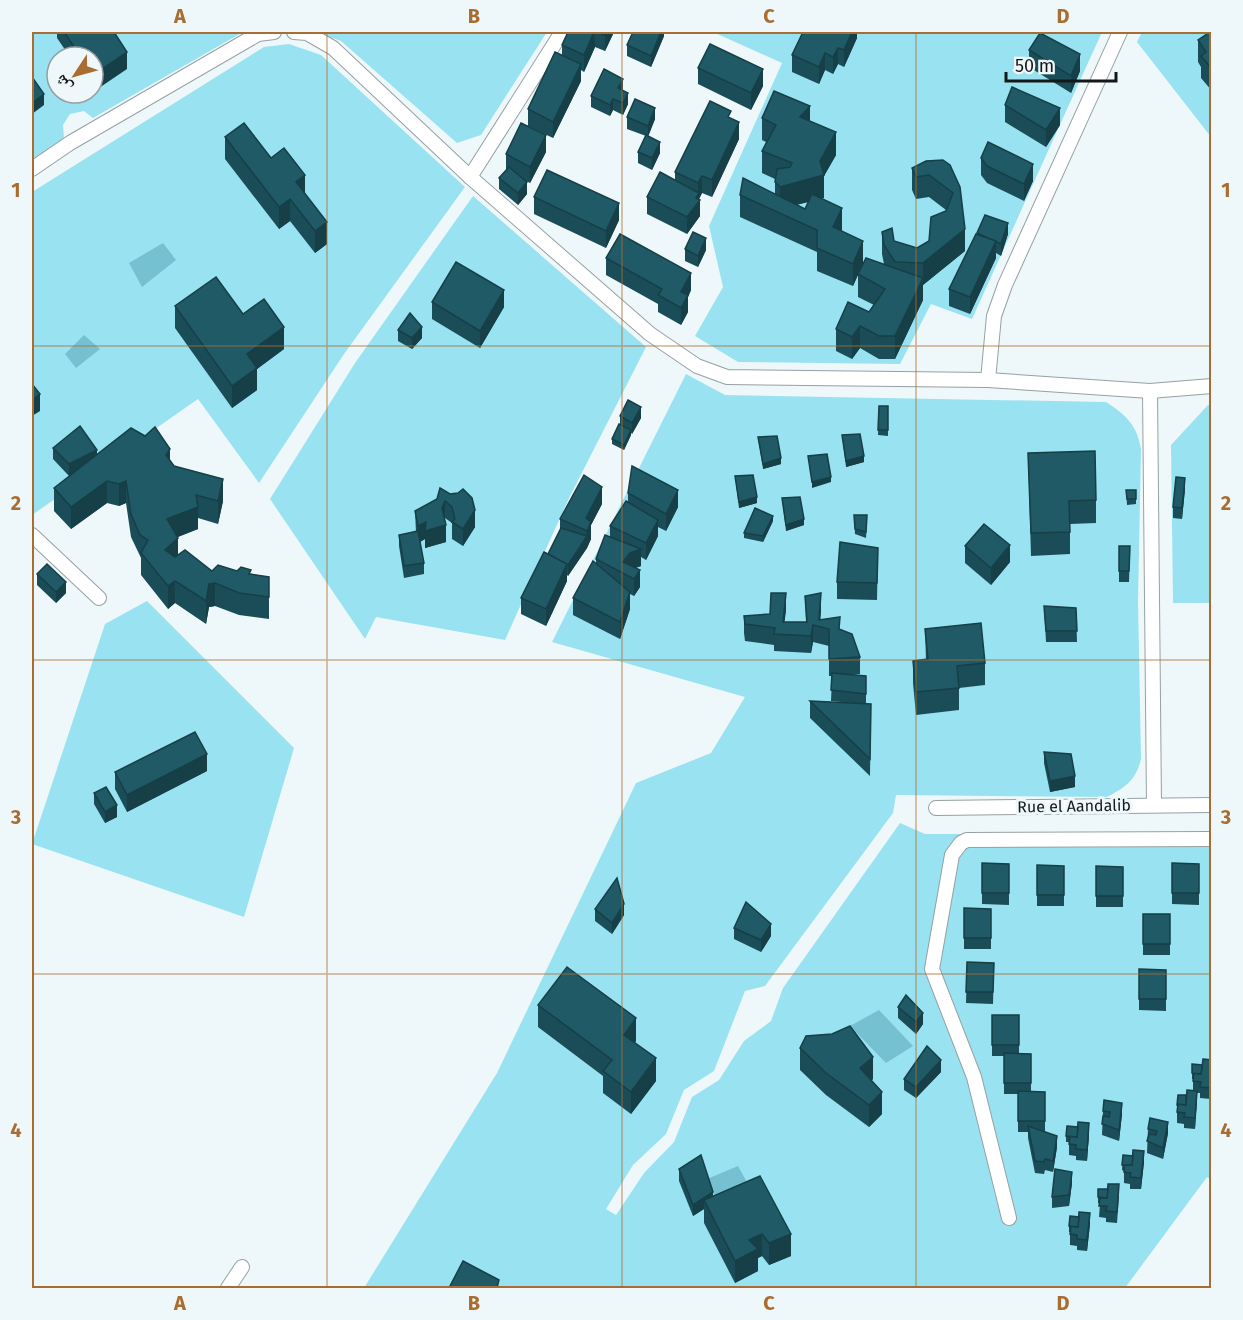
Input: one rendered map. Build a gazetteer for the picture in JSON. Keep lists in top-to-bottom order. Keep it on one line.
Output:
{"streets":{"street":["Rue el Aandalib"]},"scale_bar":"50 m","north":"bottom left","grid":{"columns":["A","B","C","D"],"rows":["1","2","3","4"]}}
